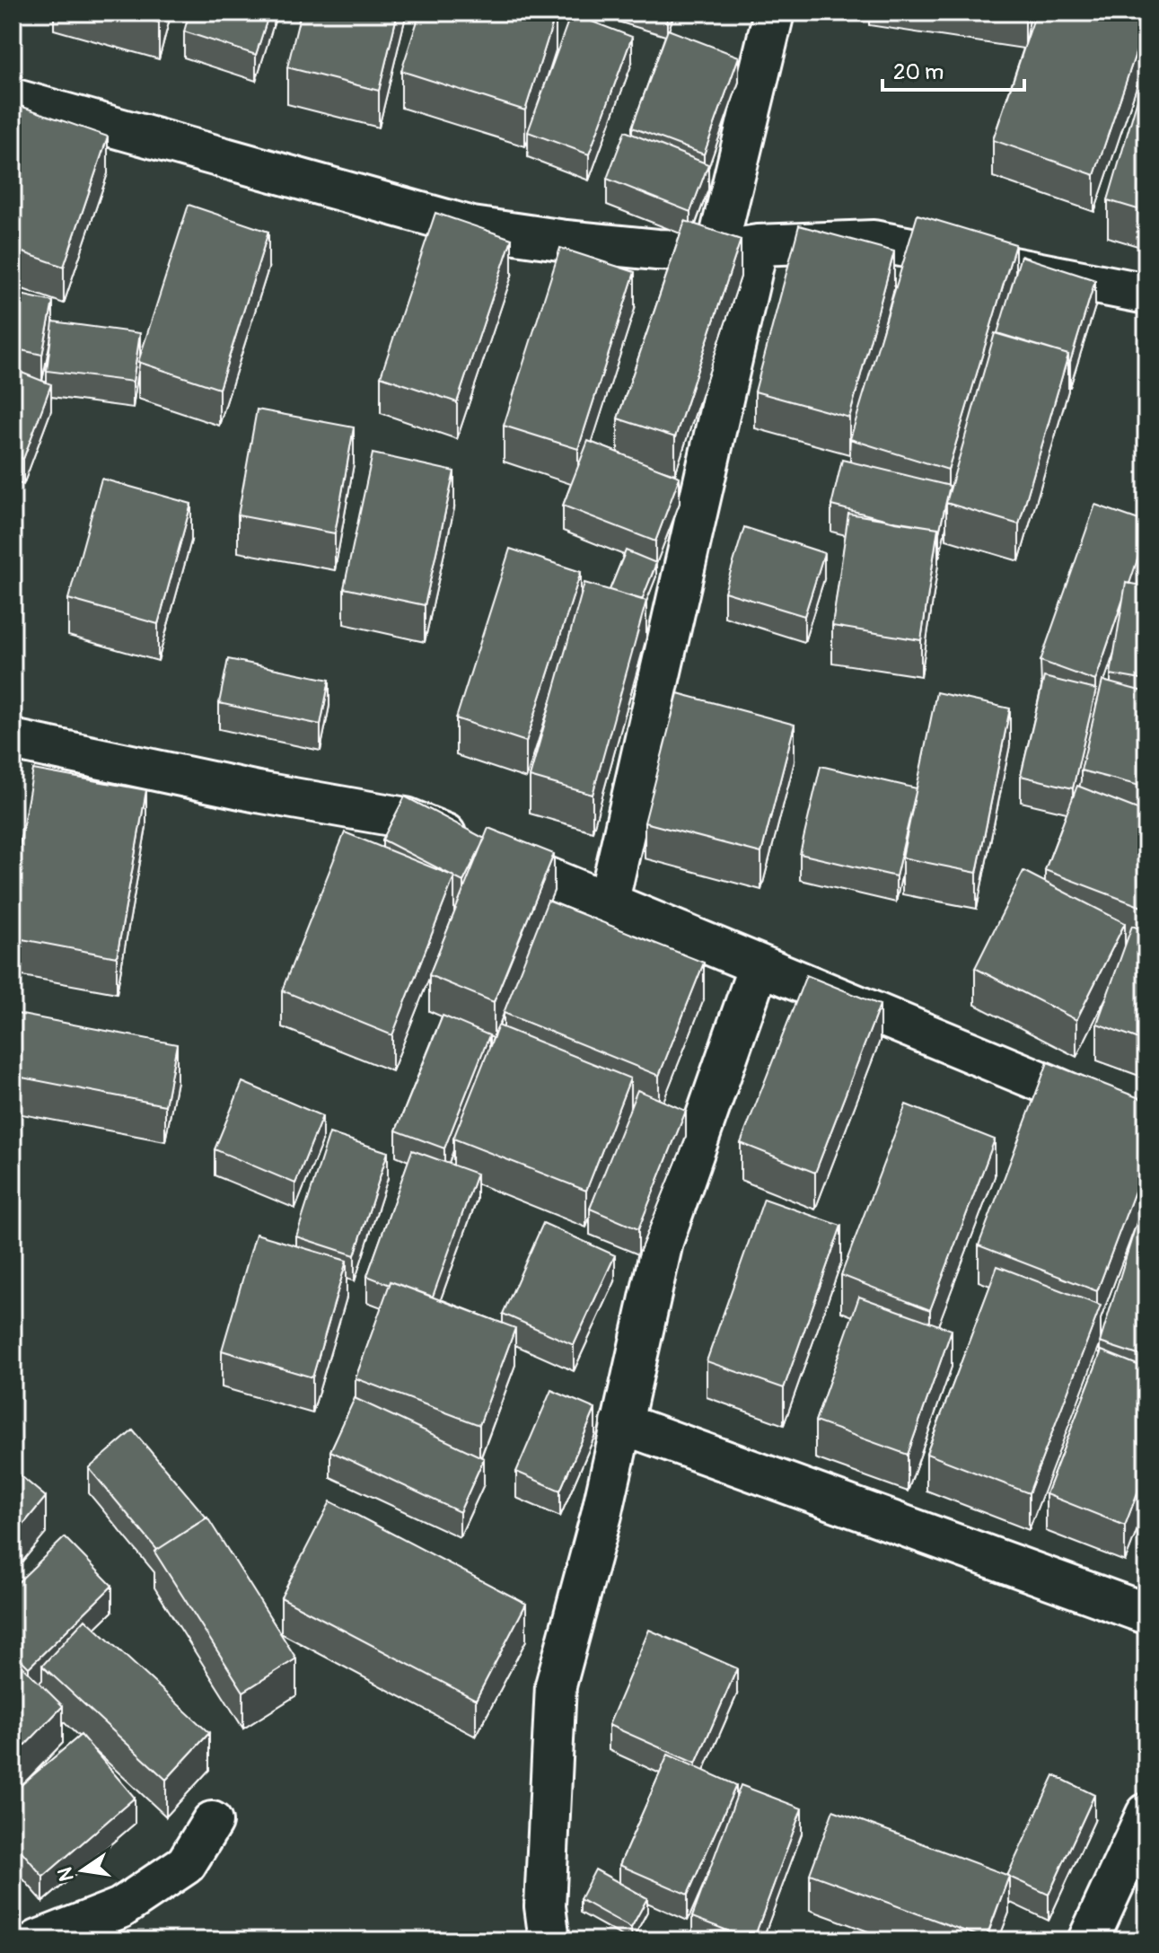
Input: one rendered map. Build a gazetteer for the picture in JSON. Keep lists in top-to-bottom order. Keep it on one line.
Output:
{"scale_bar":"20 m","north":"left"}
